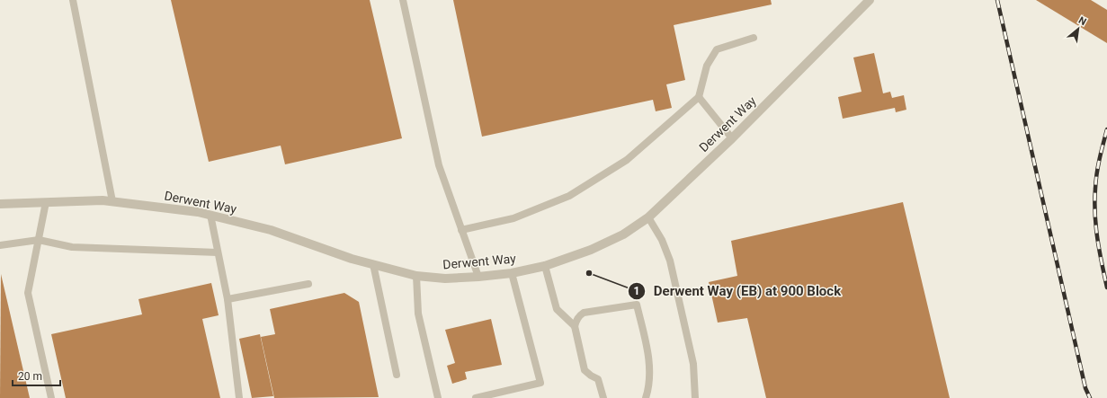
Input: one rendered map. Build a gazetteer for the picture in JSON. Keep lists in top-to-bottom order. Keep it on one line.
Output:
{"streets":{"street":["Derwent Way"]},"places":["Derwent Way (EB) at 900 Block"],"scale_bar":"20 m","north":"top right"}
